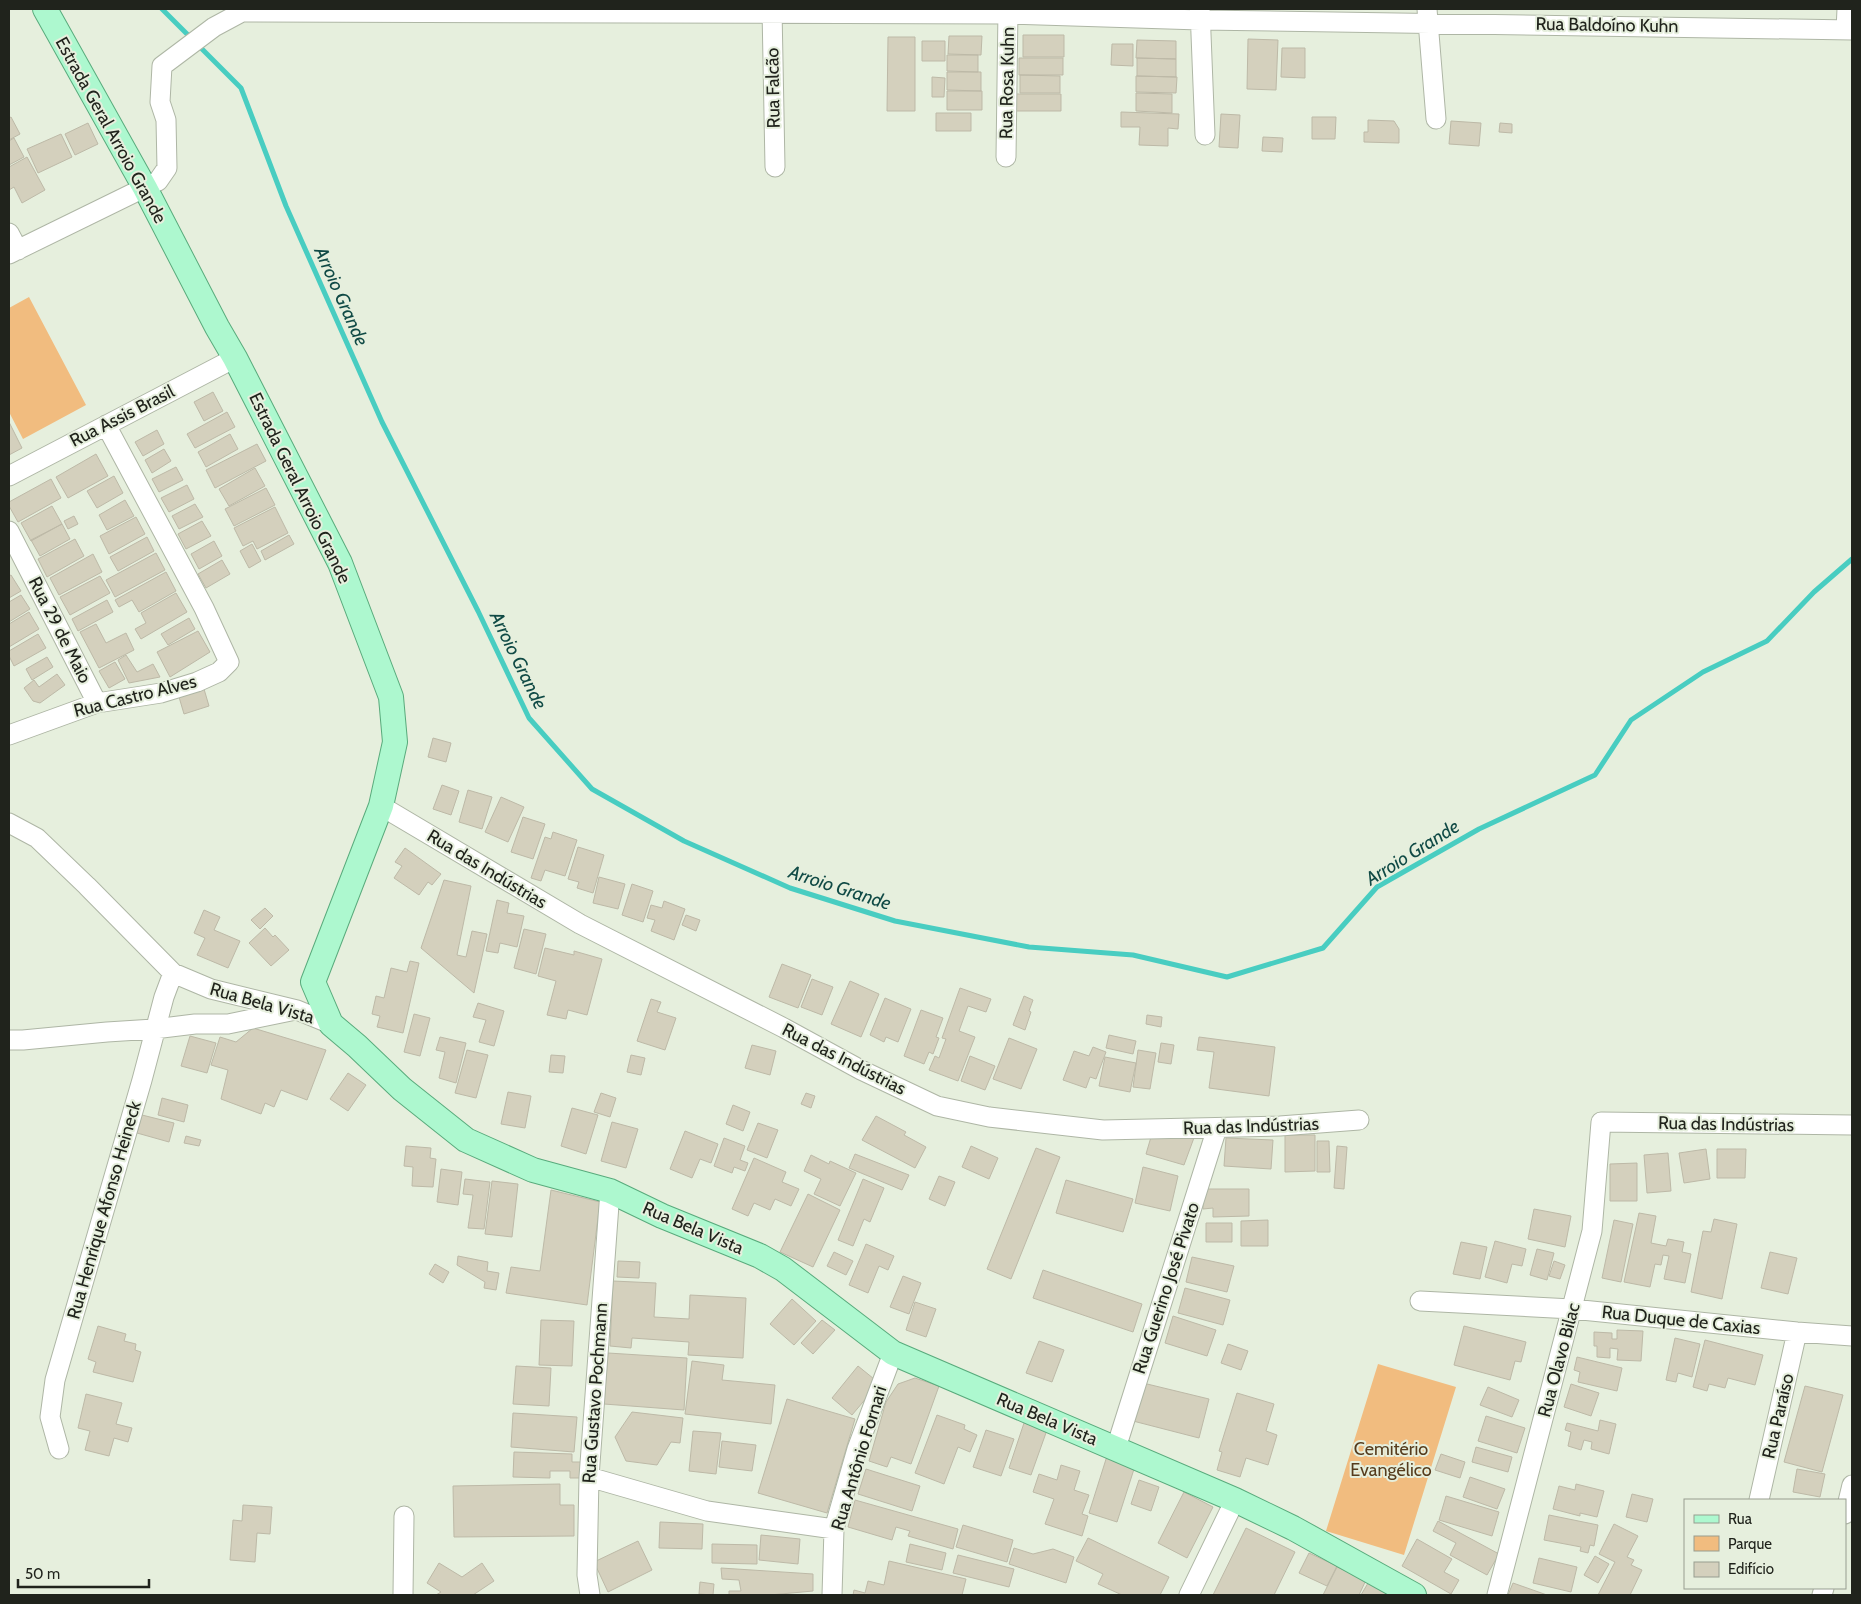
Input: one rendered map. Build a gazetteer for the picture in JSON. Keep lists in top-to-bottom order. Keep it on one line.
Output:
{"streets":{"main road":["Estrada Geral Arroio Grande","Rua Bela Vista"],"street":["Rua Baldoíno Kuhn","Rua Rosa Kuhn","Rua Falcão","Rua Assis Brasil","Rua 29 de Maio","Rua Castro Alves","Rua das Indústrias","Rua Henrique Afonso Heineck","Rua Guerino José Pivato","Rua Duque de Caxias","Rua Olavo Bilac","Rua Gustavo Pochmann","Rua Paraíso","Rua Antônio Fornari"]},"crossings":[["Rua Baldoíno Kuhn","Rua Rosa Kuhn"],["Rua Baldoíno Kuhn","Rua Falcão"],["Rua Baldoíno Kuhn","Estrada Geral Arroio Grande"],["Estrada Geral Arroio Grande","Rua Assis Brasil"],["Estrada Geral Arroio Grande","Rua das Indústrias"],["Estrada Geral Arroio Grande","Rua Bela Vista"],["Rua Assis Brasil","Rua Castro Alves"],["Rua 29 de Maio","Rua Castro Alves"],["Rua das Indústrias","Rua Guerino José Pivato"],["Rua das Indústrias","Rua Olavo Bilac"],["Rua Bela Vista","Rua Henrique Afonso Heineck"],["Rua Bela Vista","Rua Guerino José Pivato"],["Rua Bela Vista","Rua Gustavo Pochmann"],["Rua Bela Vista","Rua Antônio Fornari"],["Rua Duque de Caxias","Rua Olavo Bilac"],["Rua Duque de Caxias","Rua Paraíso"]],"water":["Arroio Grande"],"parks":["Cemitério Evangélico"],"legend":["Rua","Parque","Edifício"],"scale_bar":"50 m"}
